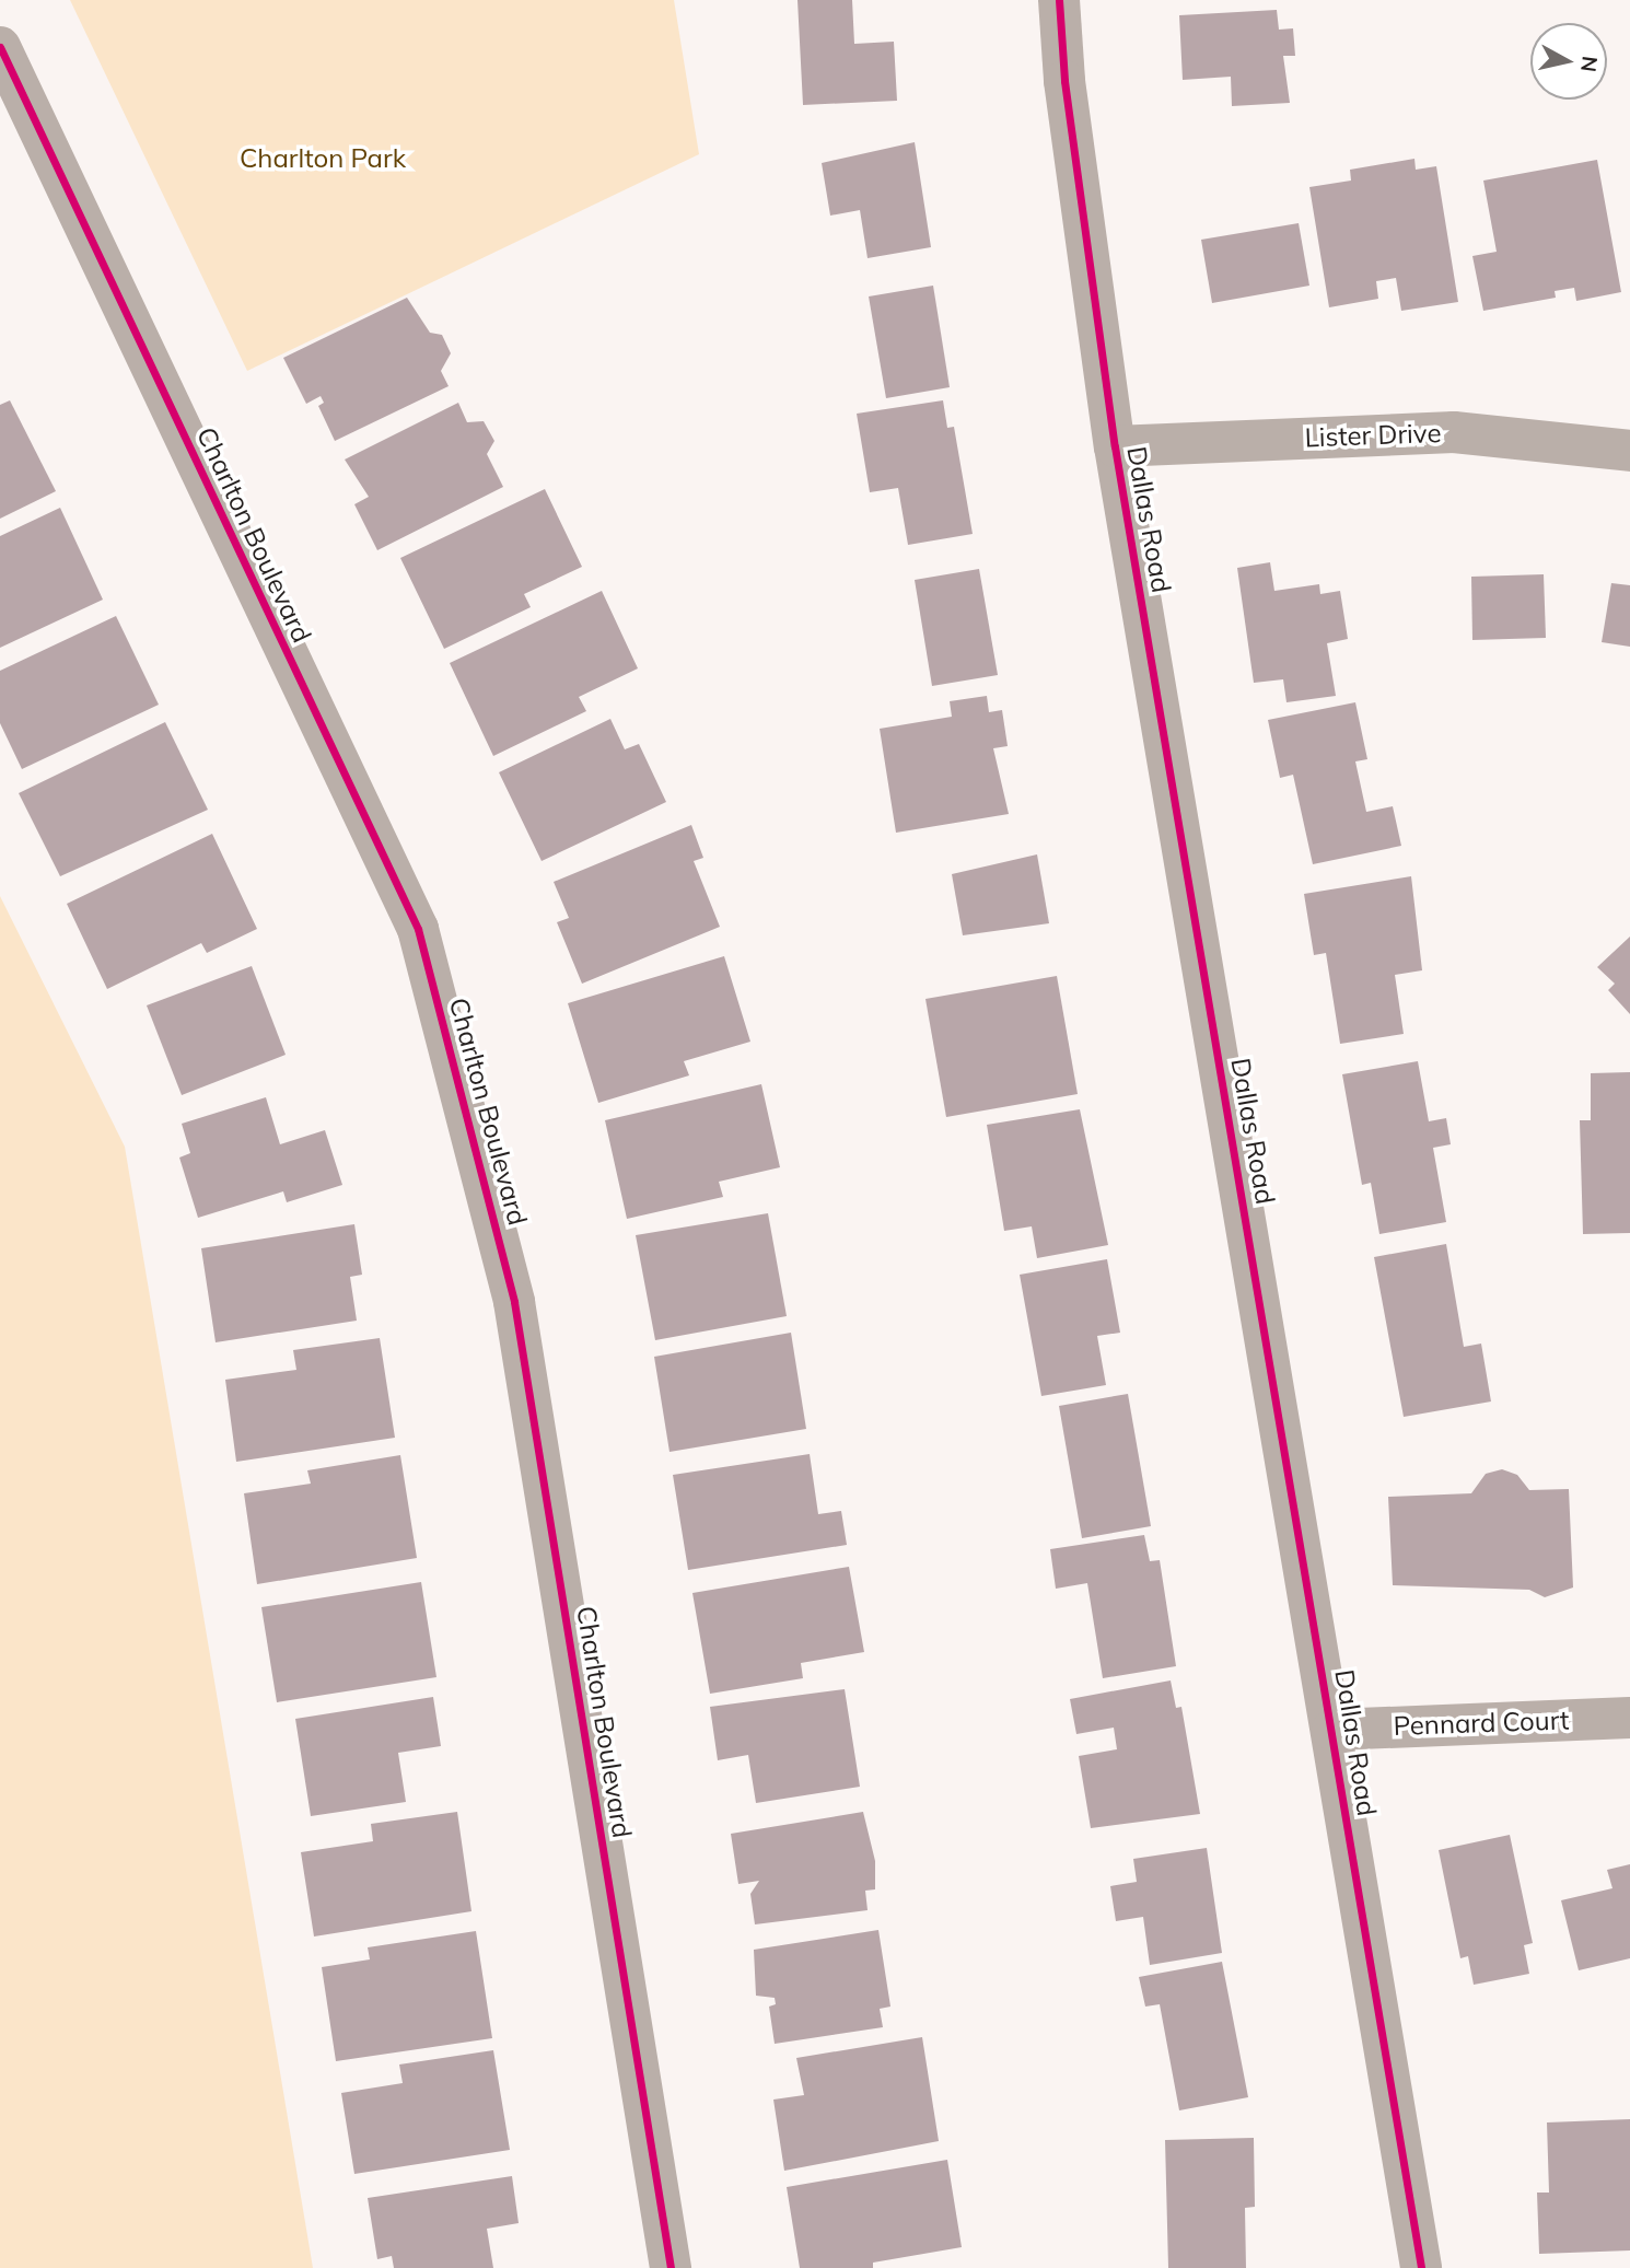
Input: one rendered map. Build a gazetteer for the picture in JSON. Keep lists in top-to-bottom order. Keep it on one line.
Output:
{"streets":{"street":["Lister Drive","Dallas Road","Charlton Boulevard","Pennard Court"]},"crossings":[["Lister Drive","Dallas Road"],["Dallas Road","Pennard Court"]],"parks":["Charlton Park"],"north":"right"}
